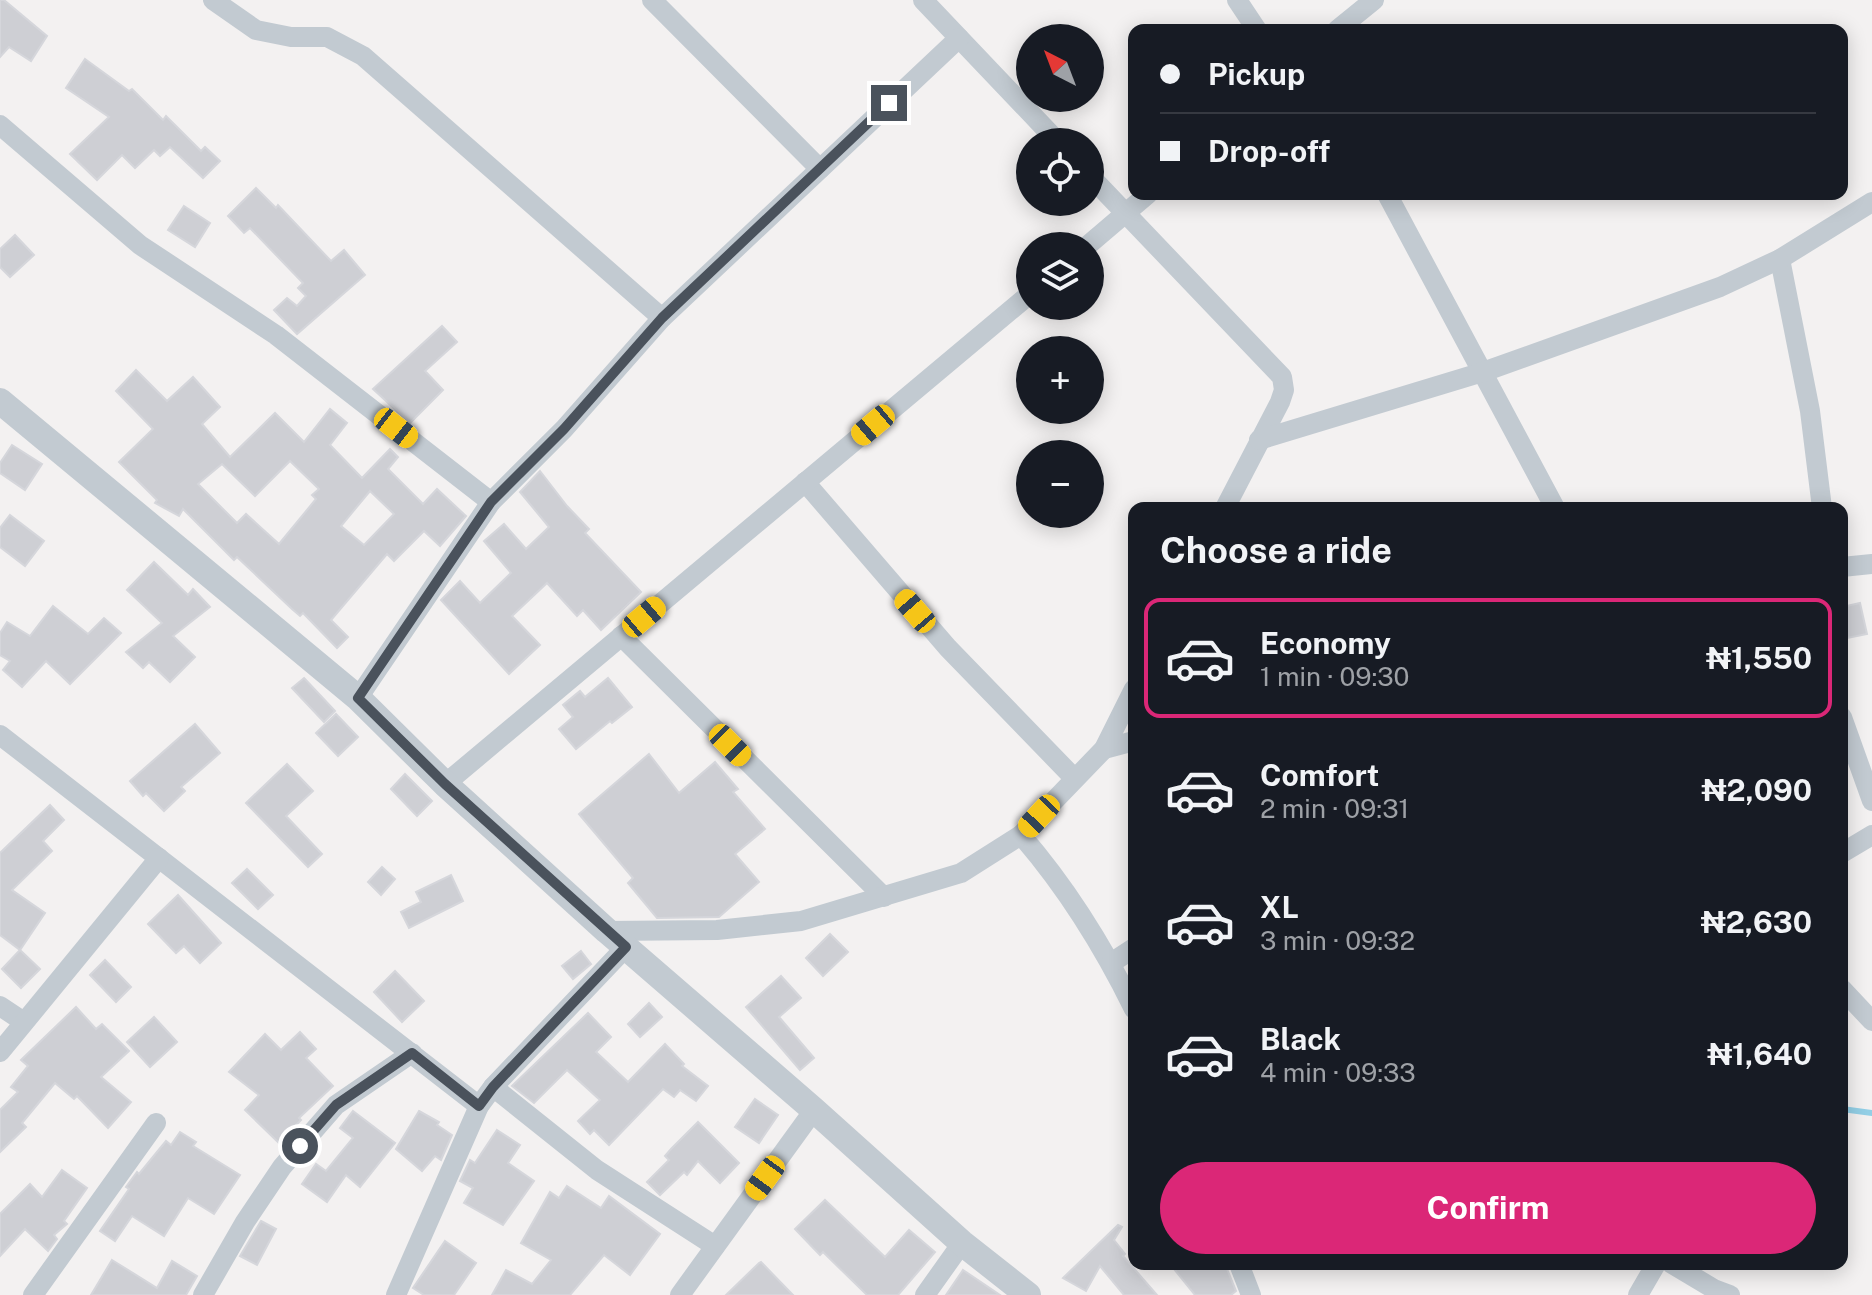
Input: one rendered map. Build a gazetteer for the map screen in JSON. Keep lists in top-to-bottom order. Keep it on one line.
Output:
{"north":"top left","page":{"map_buttons":["+","−"],"banner":["Pickup","Drop-off"],"heading":"Choose a ride","list":[{"name":"Economy","note":"1 min · 09:30","value":"₦1,550"},{"name":"Comfort","note":"2 min · 09:31","value":"₦2,090"},{"name":"XL","note":"3 min · 09:32","value":"₦2,630"},{"name":"Black","note":"4 min · 09:33","value":"₦1,640"}],"buttons":"Confirm"}}
